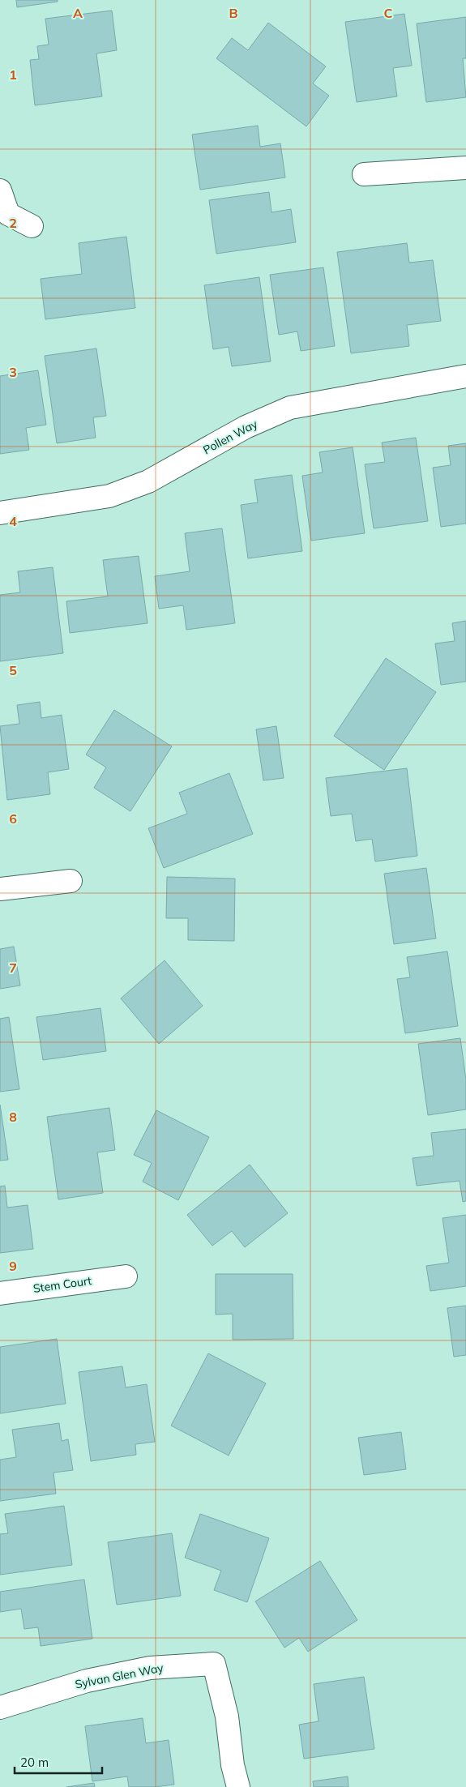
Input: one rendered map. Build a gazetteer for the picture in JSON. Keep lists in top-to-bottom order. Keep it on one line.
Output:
{"streets":{"street":["Pollen Way","Stem Court","Sylvan Glen Way"]},"scale_bar":"20 m","grid":{"columns":["A","B","C"],"rows":["1","2","3","4","5","6","7","8","9"]}}
